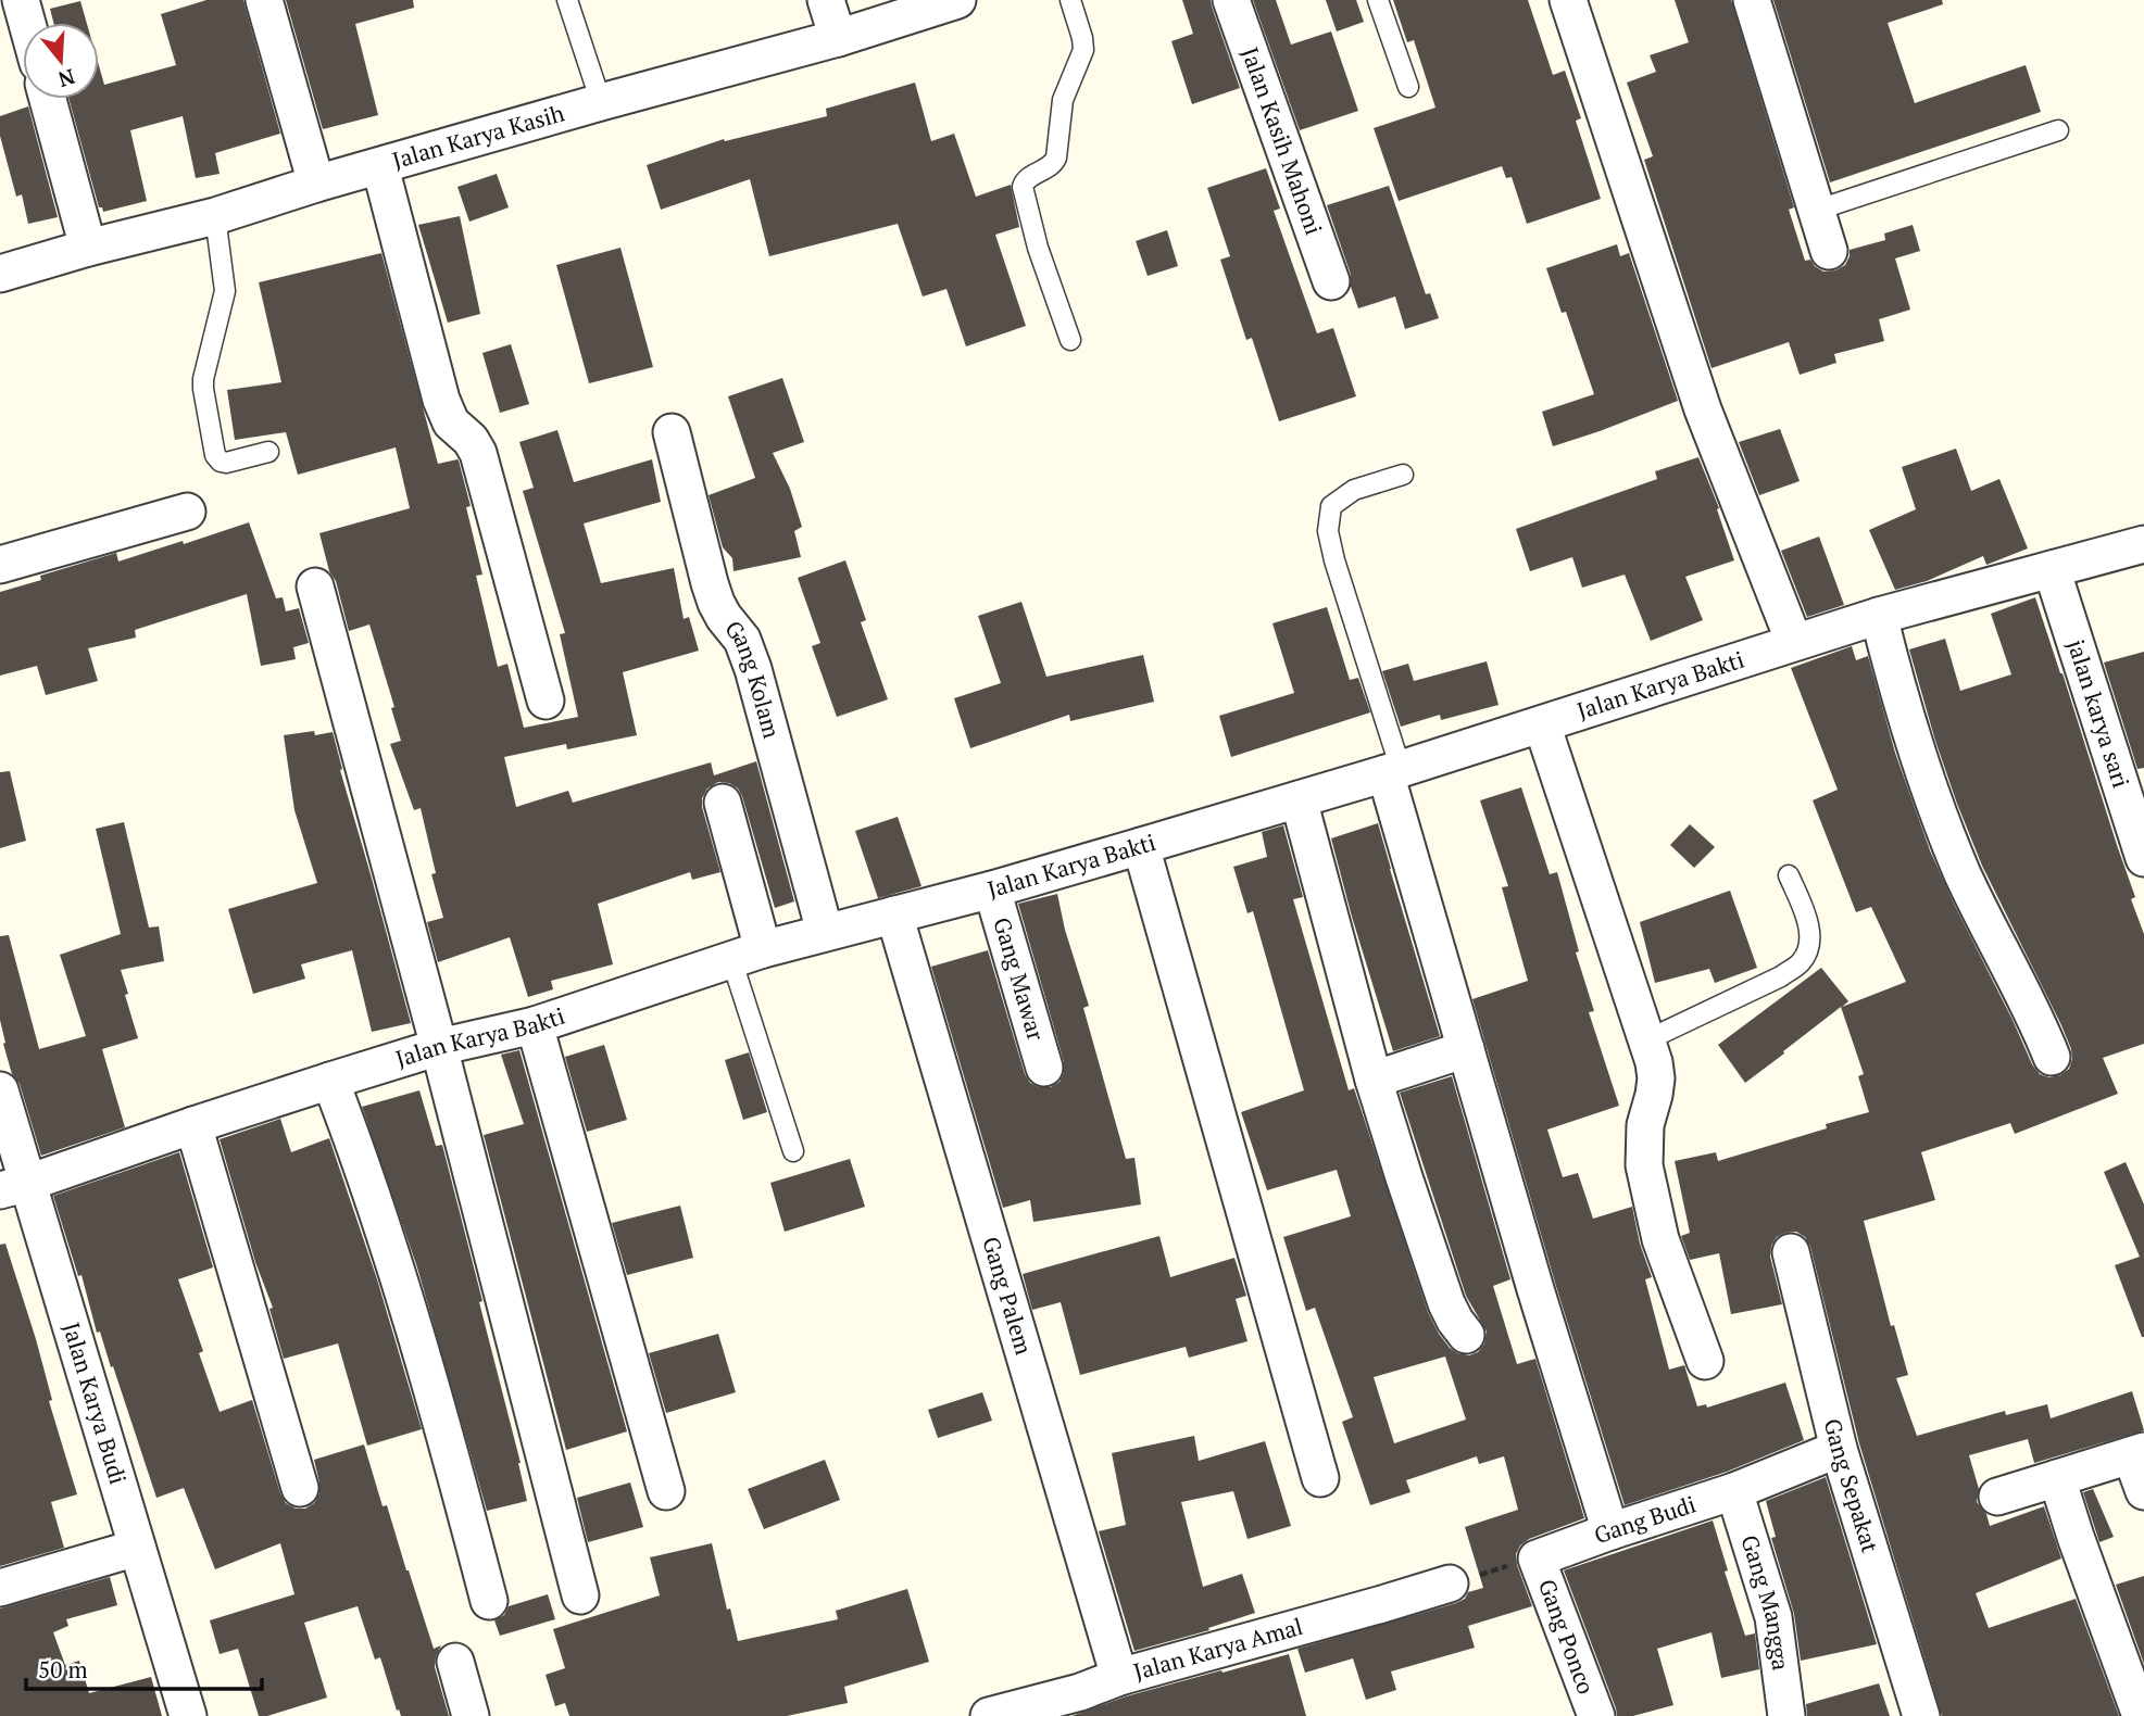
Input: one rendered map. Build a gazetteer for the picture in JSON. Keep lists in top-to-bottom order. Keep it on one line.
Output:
{"streets":{"street":["Jalan Karya Kasih","Jalan Kasih Mahoni","Gang Kolam","Jalan Karya Bakti","jalan karya sari","Gang Mawar","Gang Palem","Jalan Karya Budi","Gang Sepakat","Gang Budi","Gang Mangga","Gang Ponco","Jalan Karya Amal"]},"crossings":[["Gang Kolam","Jalan Karya Bakti"],["Jalan Karya Bakti","jalan karya sari"],["Jalan Karya Bakti","Gang Mawar"],["Jalan Karya Bakti","Gang Palem"],["Jalan Karya Bakti","Jalan Karya Budi"],["Gang Palem","Jalan Karya Amal"],["Gang Sepakat","Gang Budi"],["Gang Budi","Gang Mangga"],["Gang Budi","Gang Ponco"]],"scale_bar":"50 m","north":"bottom"}
